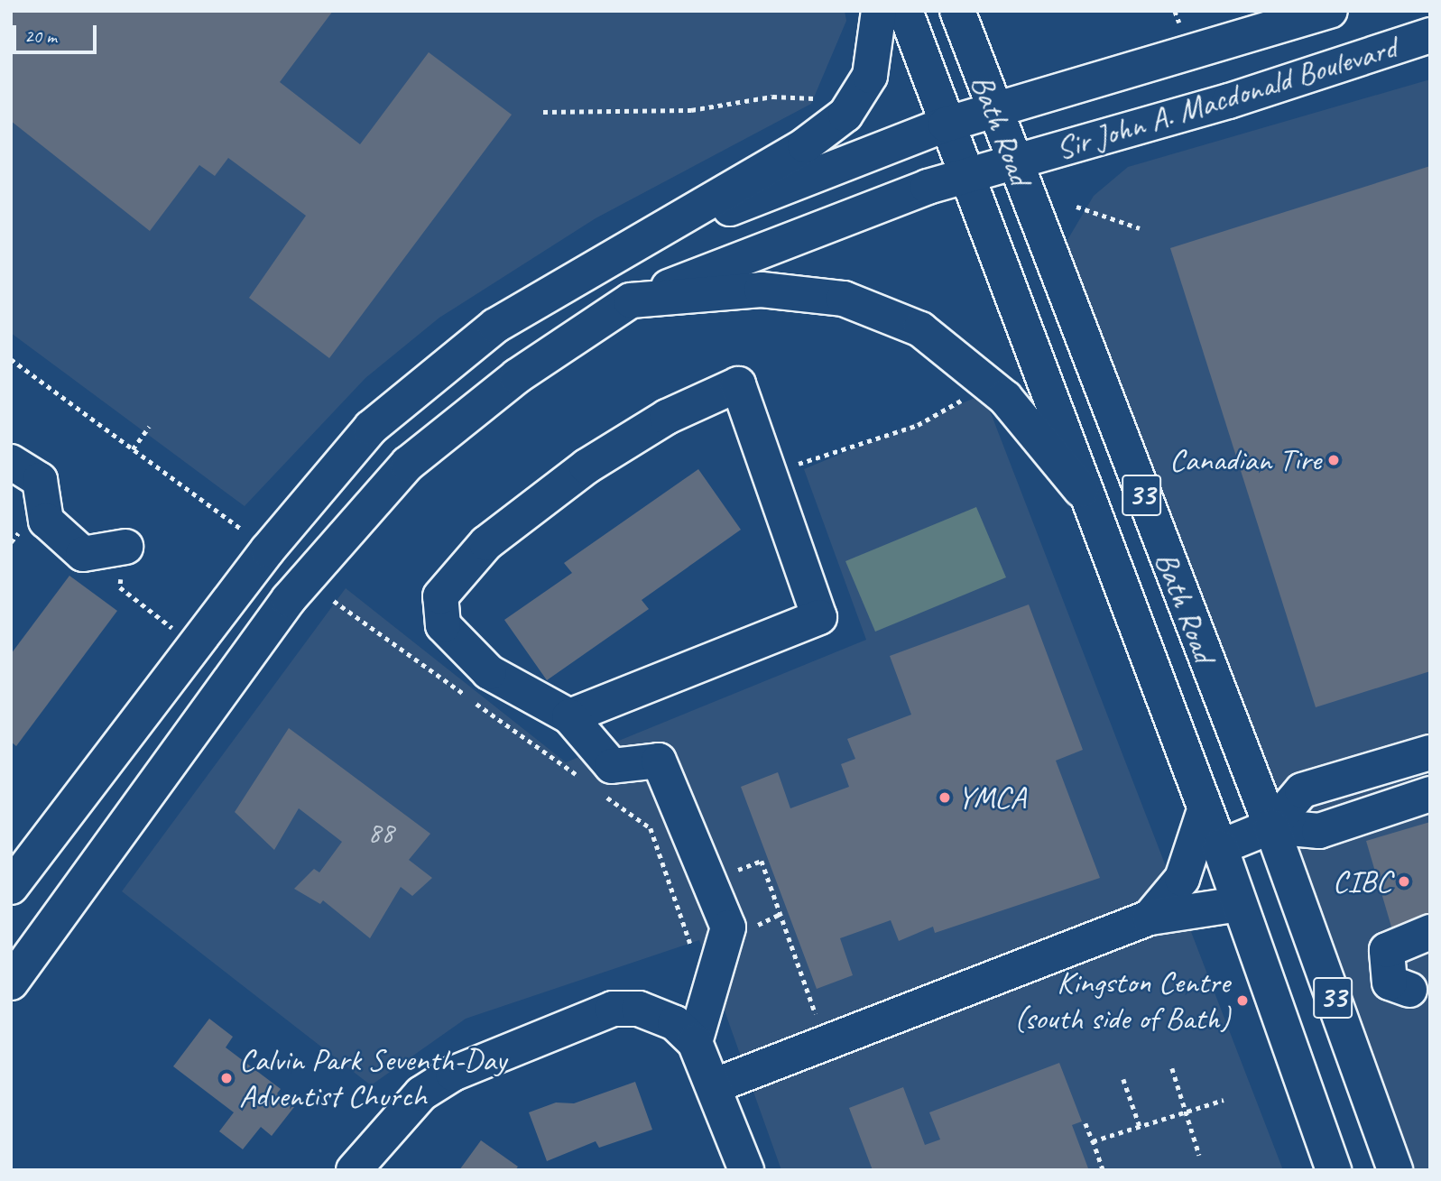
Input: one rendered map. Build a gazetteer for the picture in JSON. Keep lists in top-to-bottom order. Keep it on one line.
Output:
{"streets":{"main road":["Sir John A. Macdonald Boulevard","Bath Road","33"]},"crossings":[["Sir John A. Macdonald Boulevard","Bath Road"]],"places":["Canadian Tire","YMCA","CIBC","Kingston Centre (south side of Bath)","Calvin Park Seventh-Day Adventist Church"],"house_numbers":["88"],"scale_bar":"20 m"}
